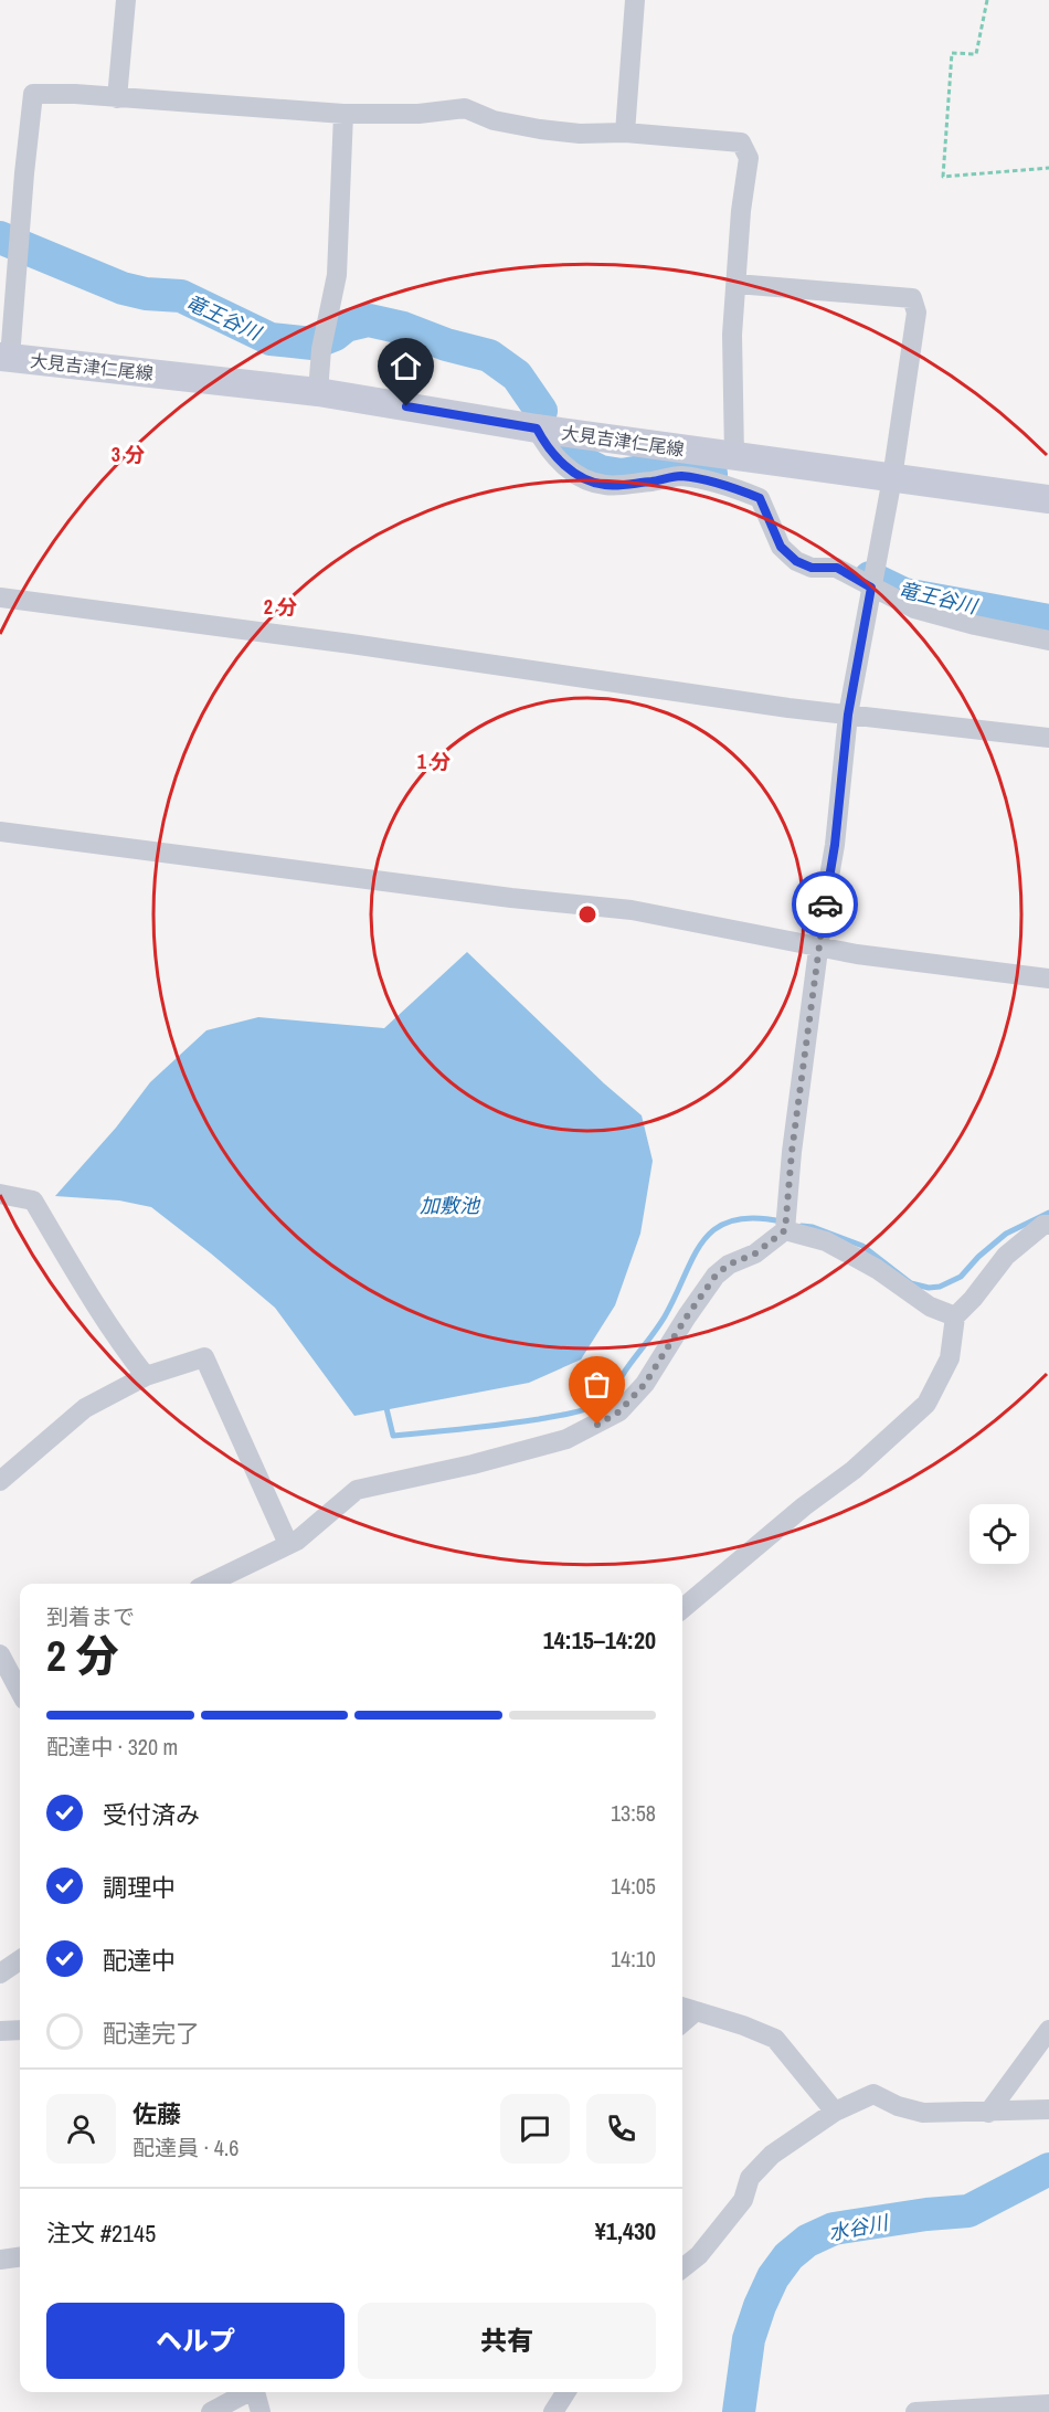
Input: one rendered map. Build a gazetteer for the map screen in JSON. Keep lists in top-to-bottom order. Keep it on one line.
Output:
{"streets":{"main road":["大見吉津仁尾線"]},"water":["竜王谷川","加敷池","水谷川"],"page":{"heading":["2 分","到着まで","14:15–14:20"],"panel":["佐藤","配達員 · 4.6","注文 #2145","¥1,430"],"bar":"配達中 · 320 m","list":[["受付済み","13:58"],["調理中","14:05"],["配達中","14:10"],"配達完了"],"buttons":["ヘルプ","共有"]},"rings":["3 分","2 分","1 分"]}
